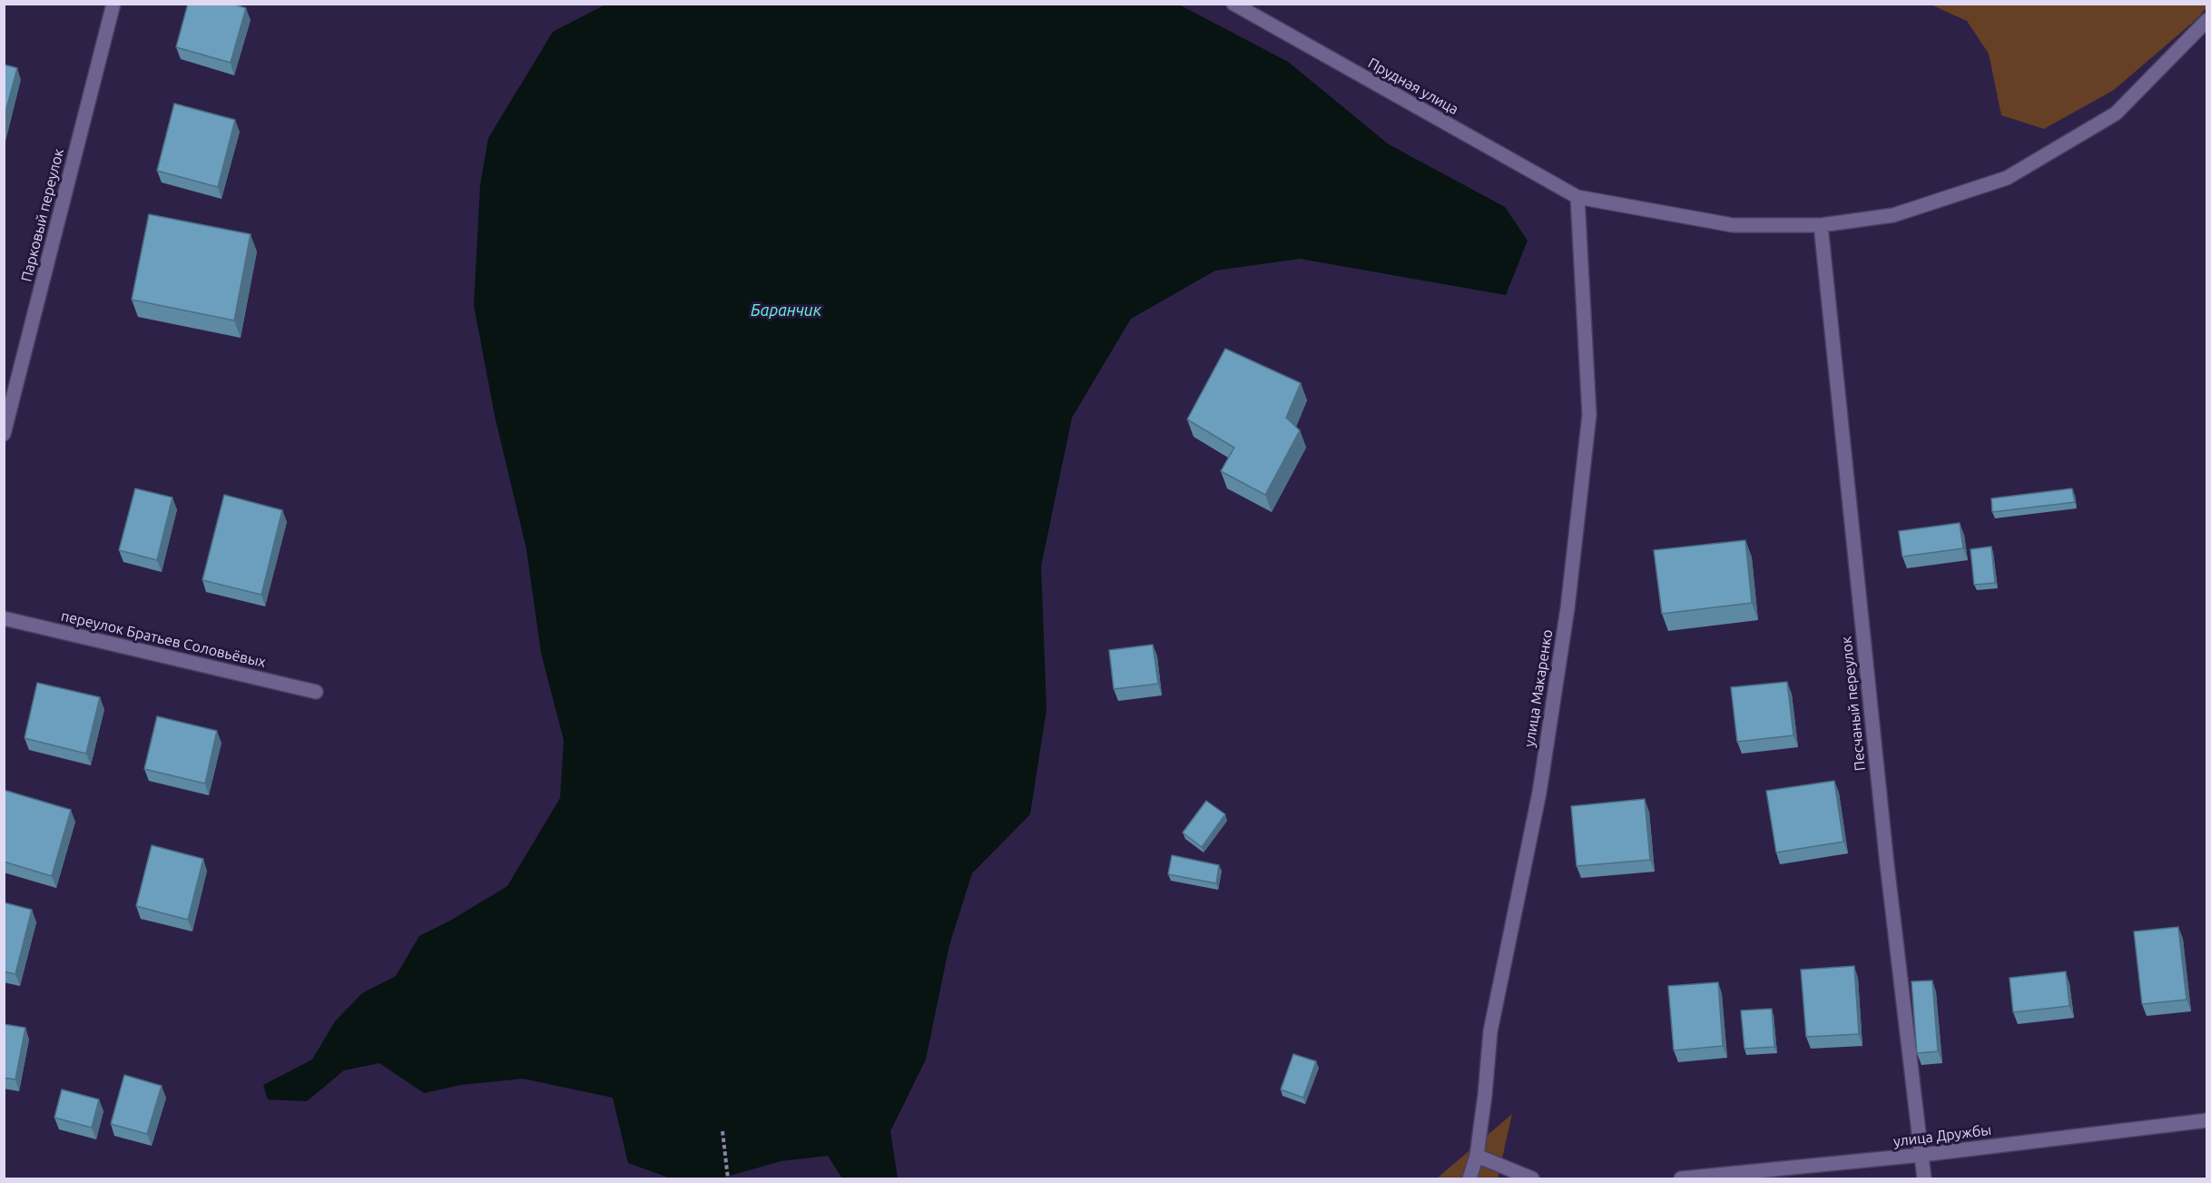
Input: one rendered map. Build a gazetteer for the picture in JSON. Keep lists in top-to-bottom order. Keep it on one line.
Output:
{"streets":{"street":["Прудная улица","Парковый переулок","переулок Братьев Соловьёвых","улица Макаренко","Песчаный переулок","улица Дружбы"]},"crossings":[["Прудная улица","улица Макаренко"],["Прудная улица","Песчаный переулок"],["Песчаный переулок","улица Дружбы"]],"water":["Баранчик"]}
